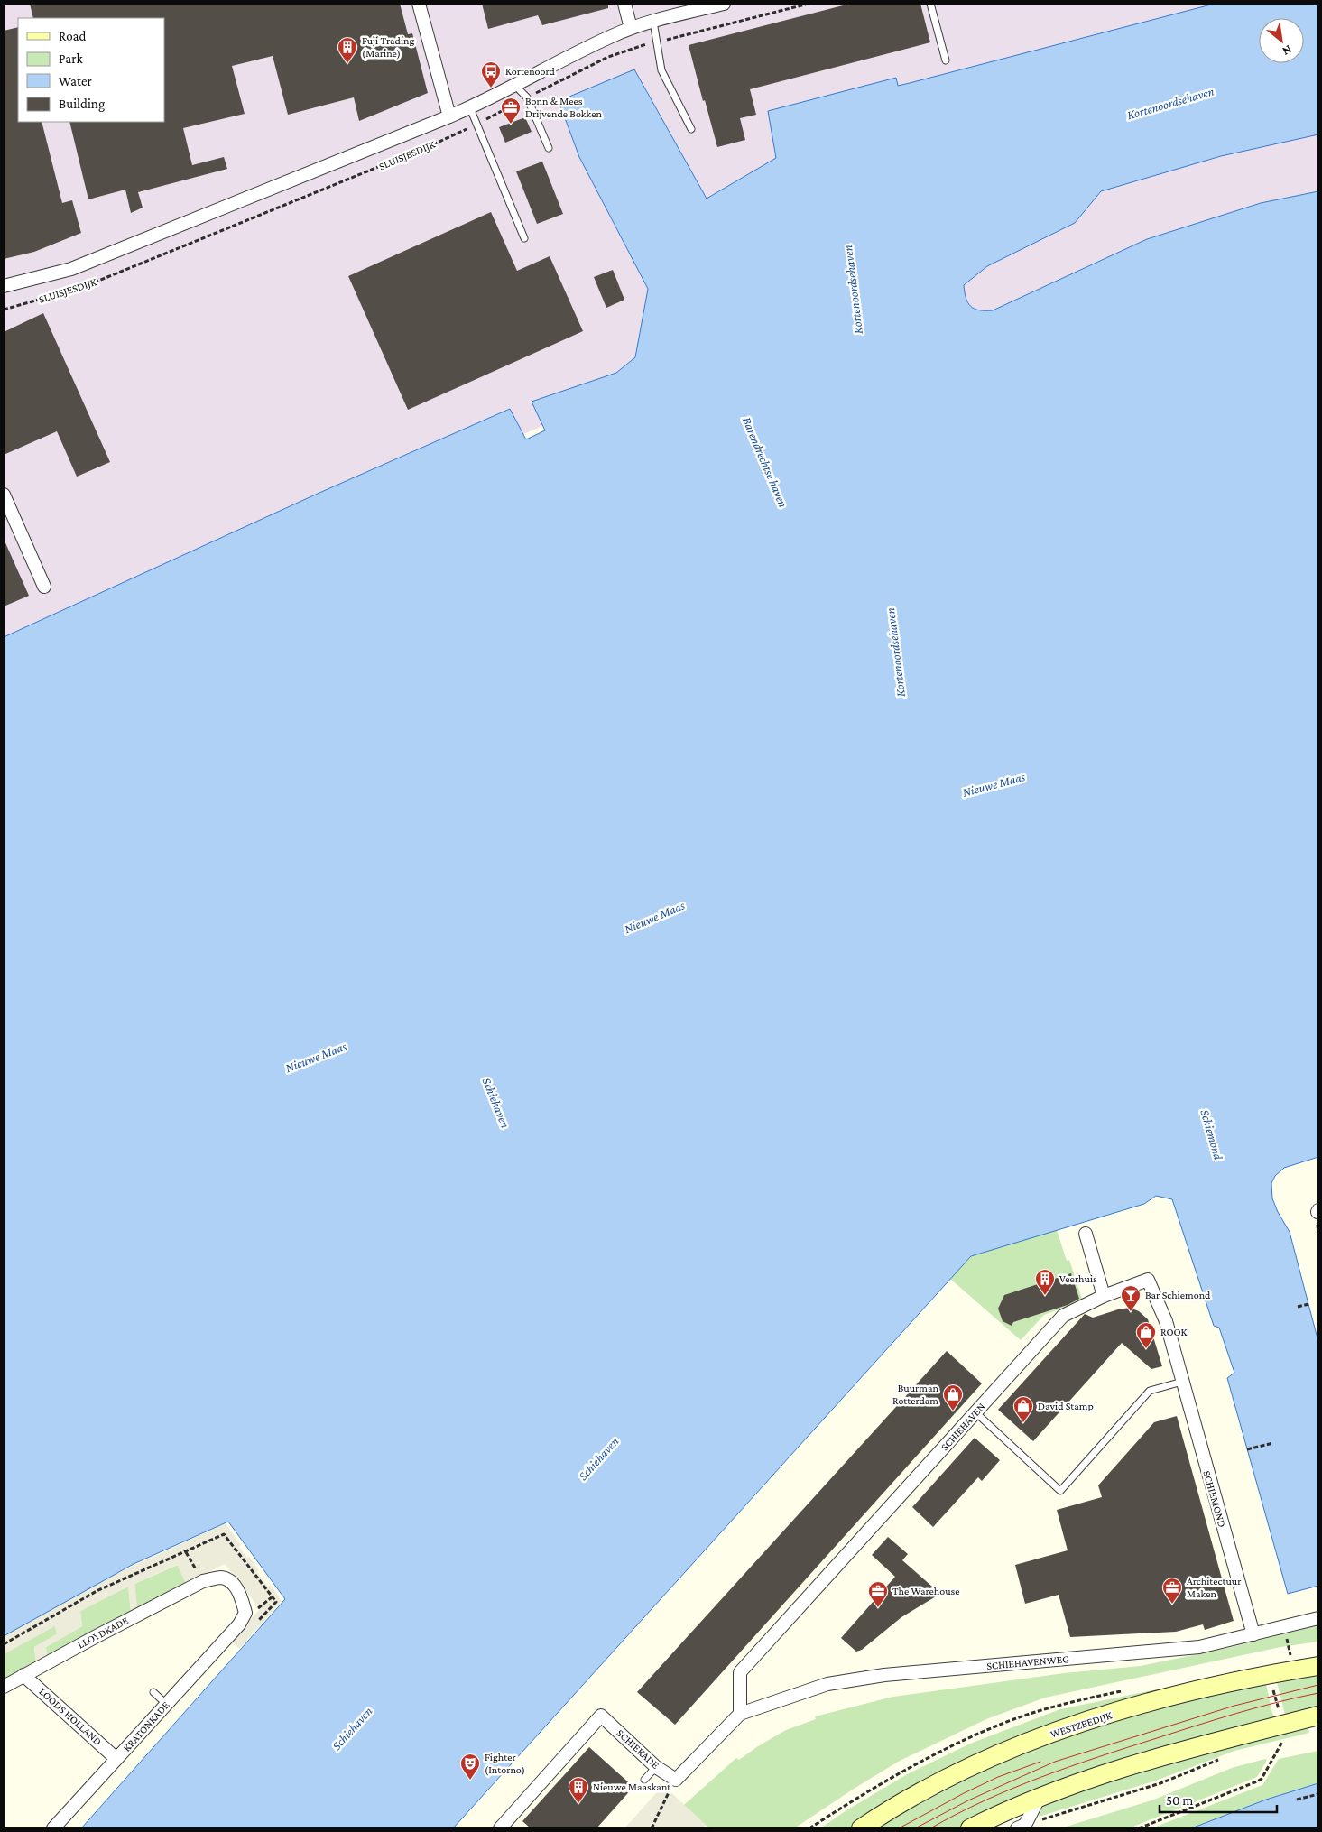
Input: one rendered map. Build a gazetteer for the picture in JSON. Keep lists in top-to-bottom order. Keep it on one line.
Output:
{"streets":{"main road":["WESTZEEDIJK"],"street":["SLUISJESDIJK","SCHIEHAVEN","SCHIEMOND","LLOYDKADE","SCHIEHAVENWEG","LOODS HOLLAND","KRATONKADE","SCHIEKADE"]},"crossings":[["SCHIEHAVEN","SCHIEMOND"],["SCHIEHAVEN","SCHIEHAVENWEG"],["SCHIEMOND","SCHIEHAVENWEG"],["LLOYDKADE","LOODS HOLLAND"],["LLOYDKADE","KRATONKADE"],["LOODS HOLLAND","KRATONKADE"]],"water":["Kortenoordsehaven","Barendrechtse haven","Nieuwe Maas","Schiehaven","Schiemond"],"places":{"building":["Fuji Trading (Marine)","Veerhuis","Nieuwe Maaskant"],"bus stop":["Kortenoord"],"office":["Bonn & Mees Drijvende Bokken","Architectuur Maken","The Warehouse"],"bar":["Bar Schiemond"],"shop":["ROOK","Buurman Rotterdam","David Stamp"],"theatre":["Fighter (Intorno)"]},"legend":["Road","Park","Water","Building"],"scale_bar":"50 m","north":"bottom right"}
